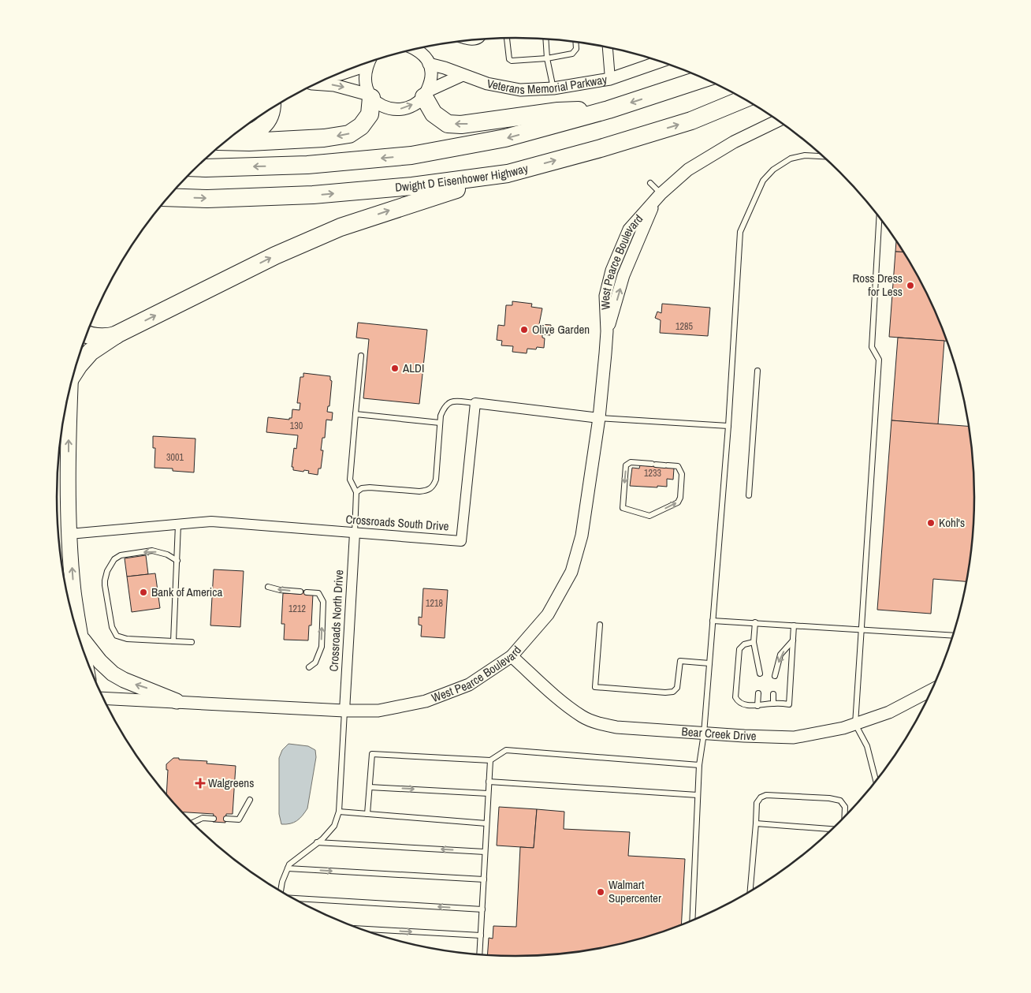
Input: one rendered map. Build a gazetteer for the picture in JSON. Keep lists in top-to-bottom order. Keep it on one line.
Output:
{"streets":{"highway":["Dwight D Eisenhower Highway"],"street":["Veterans Memorial Parkway","West Pearce Boulevard","Crossroads South Drive","Crossroads North Drive","Bear Creek Drive"]},"crossings":[["West Pearce Boulevard","Crossroads North Drive"],["West Pearce Boulevard","Bear Creek Drive"],["Crossroads South Drive","Crossroads North Drive"]],"places":{"other":["Ross Dress for Less","Olive Garden","ALDI","Kohl's","Bank of America","Walmart Supercenter"],"health":["Walgreens"]},"house_numbers":["1285","130","3001","1233","1218","1212"]}
